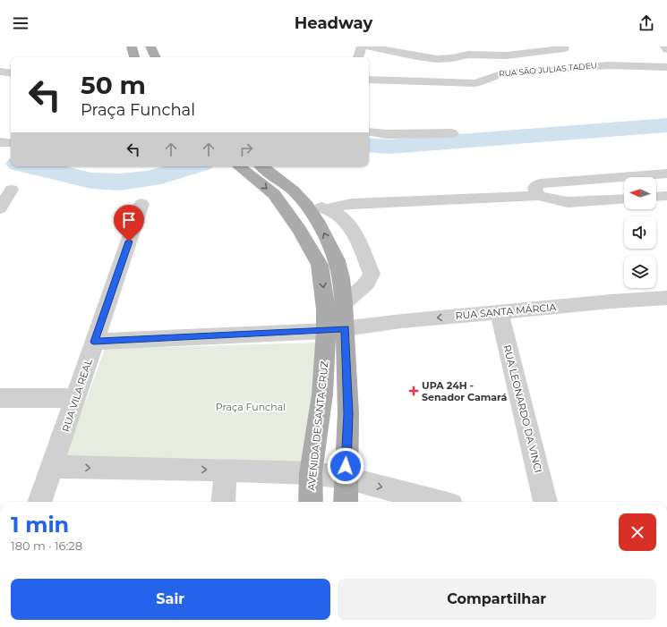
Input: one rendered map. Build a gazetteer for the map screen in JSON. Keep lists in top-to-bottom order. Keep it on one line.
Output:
{"streets":{"main road":["AVENIDA DE SANTA CRUZ"],"street":["RUA SÃO JULIAS TADEU","RUA SANTA MÁRCIA","RUA VILA REAL","RUA LEONARDO DA VINCI"]},"crossings":[["RUA SANTA MÁRCIA","RUA LEONARDO DA VINCI"],["RUA SANTA MÁRCIA","AVENIDA DE SANTA CRUZ"]],"parks":["Praça Funchal"],"places":{"health":["UPA 24H - Senador Camará"]},"north":"left","page":{"header":"Headway","turn":["50 m","Praça Funchal"],"heading":["1 min","180 m · 16:28"],"buttons":["Sair","Compartilhar"]}}
